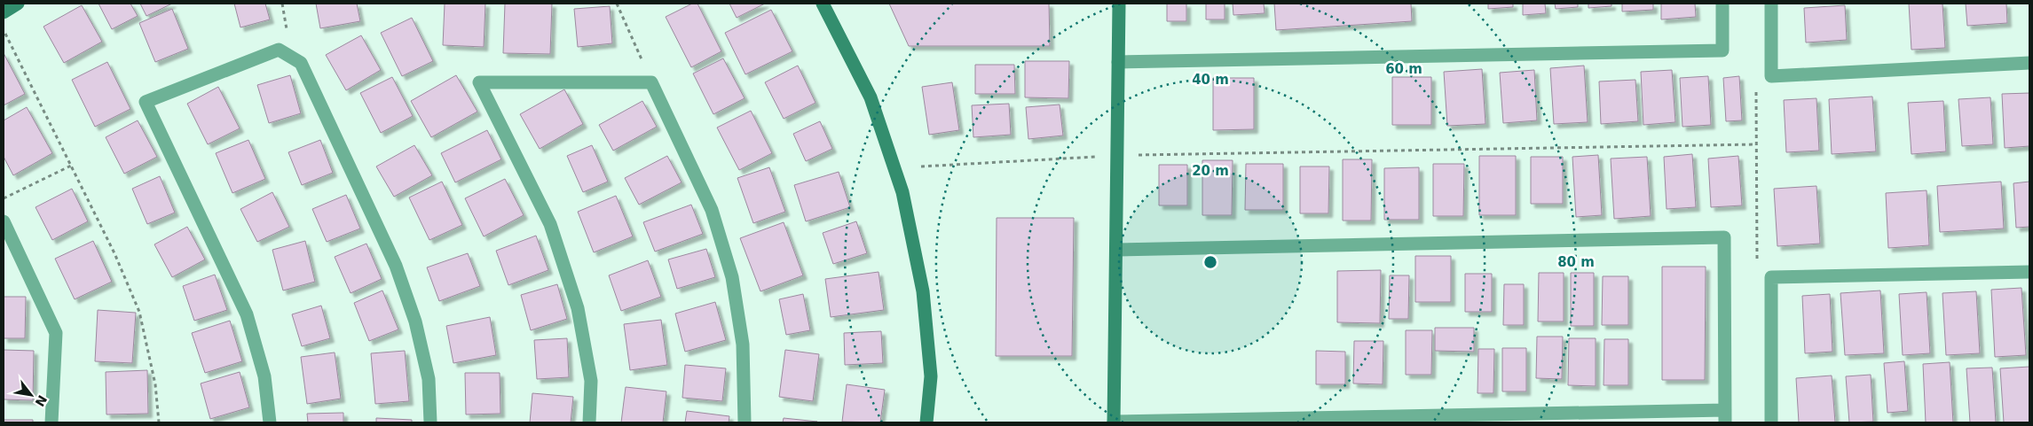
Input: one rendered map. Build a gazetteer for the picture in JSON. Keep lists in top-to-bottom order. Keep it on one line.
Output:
{"north":"bottom right","rings":["60 m","40 m","20 m","80 m"]}
